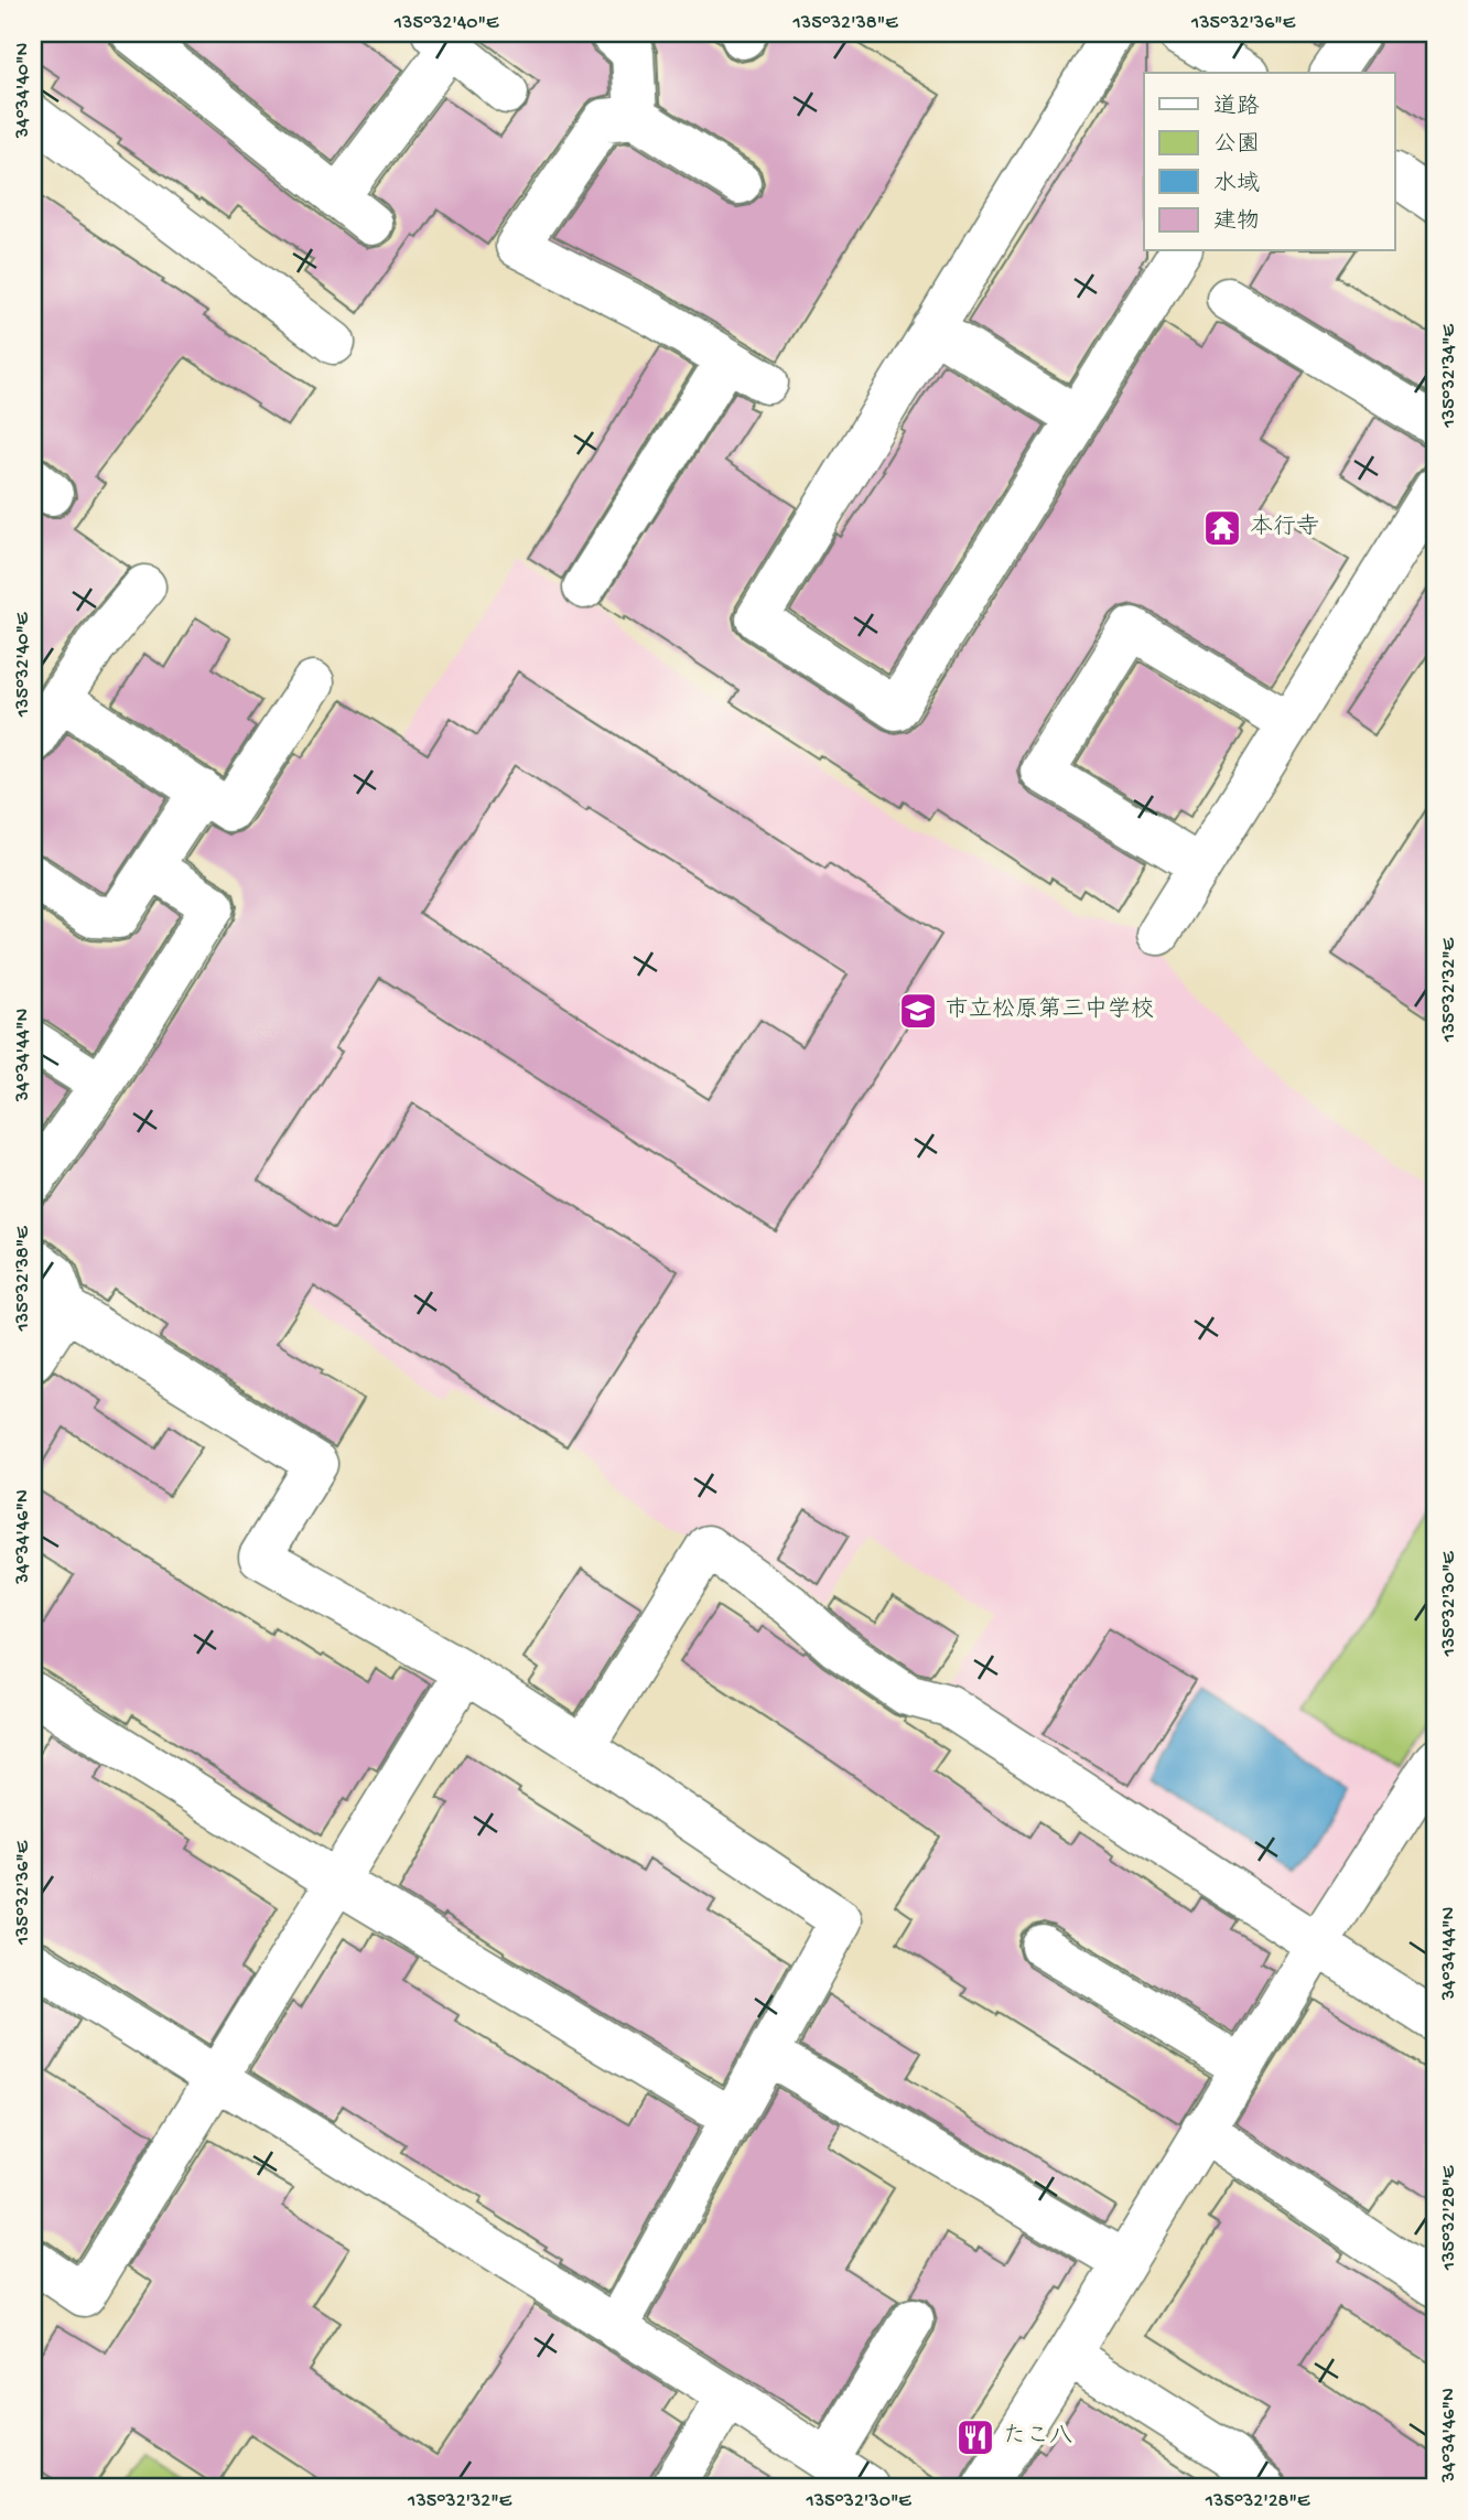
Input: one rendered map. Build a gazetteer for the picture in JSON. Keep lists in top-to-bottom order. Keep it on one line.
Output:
{"places":{"temple":["本行寺"],"school or university":["市立松原第三中学校"],"restaurant":["たこ八"]},"legend":["道路","公園","水域","建物"],"coordinates":["135°32'40\"E","135°32'38\"E","135°32'36\"E","34°34'40\"N","135°32'34\"E","135°32'32\"E","34°34'44\"N","34°34'46\"N","135°32'30\"E","135°32'28\"E"]}
